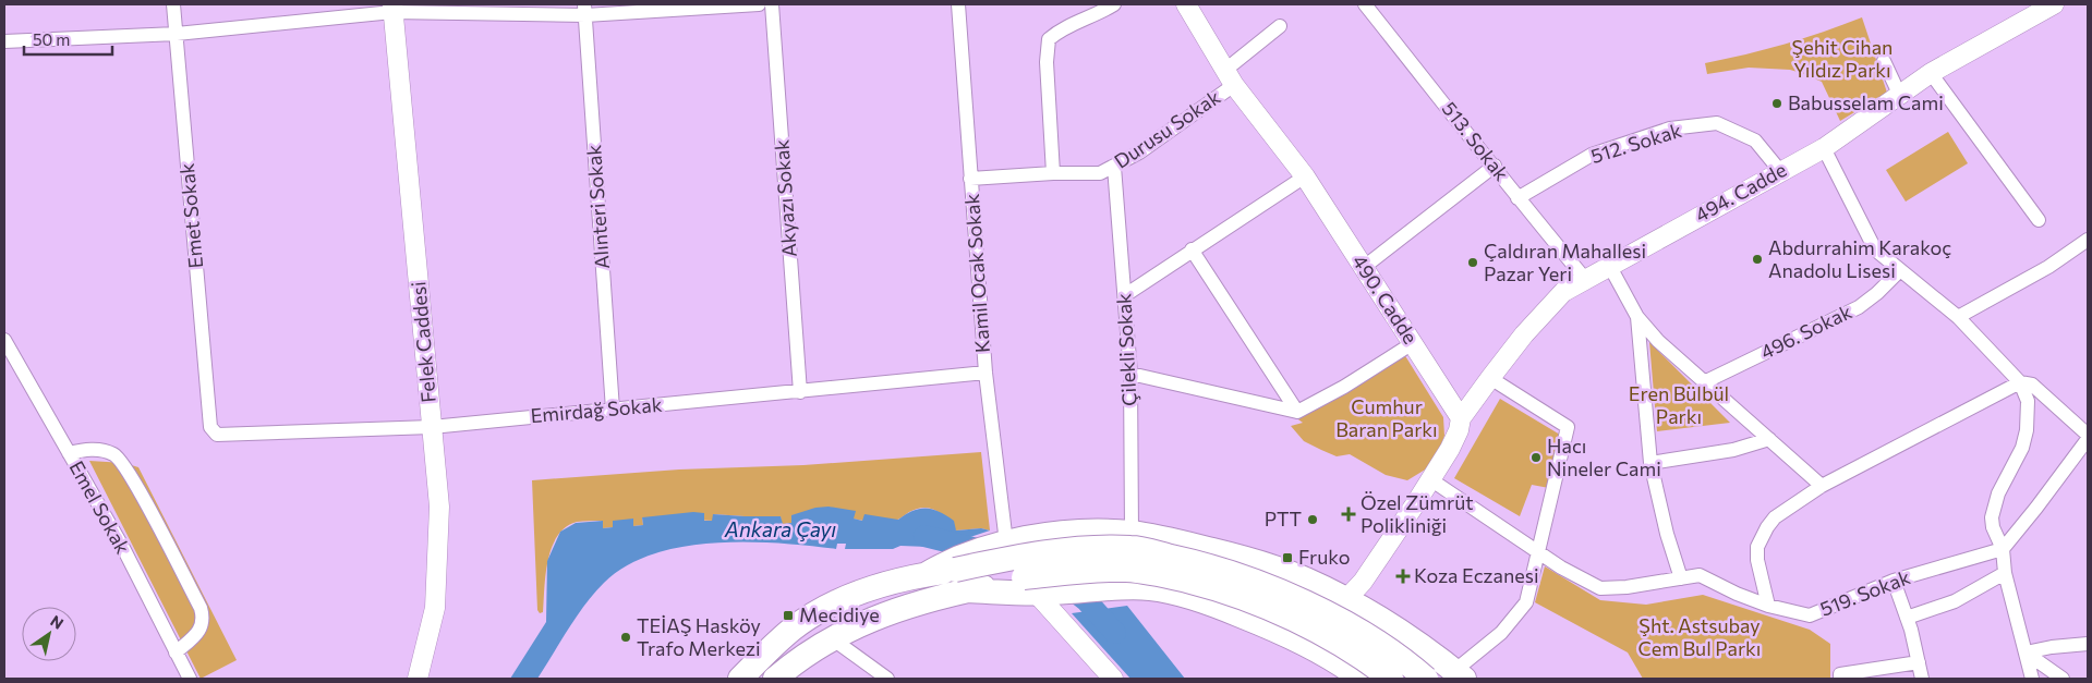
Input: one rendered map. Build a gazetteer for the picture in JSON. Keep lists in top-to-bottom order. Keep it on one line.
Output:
{"streets":{"street":["Durusu Sokak","513. Sokak","512. Sokak","494. Cadde","Akyazı Sokak","Alınteri Sokak","Emet Sokak","Kamil Ocak Sokak","490. Cadde","496. Sokak","Felek Caddesi","Çilekli Sokak","Emirdağ Sokak","Emel Sokak","519. Sokak"]},"crossings":[["Durusu Sokak","Kamil Ocak Sokak"],["Durusu Sokak","490. Cadde"],["Durusu Sokak","Çilekli Sokak"],["513. Sokak","512. Sokak"],["513. Sokak","494. Cadde"],["512. Sokak","494. Cadde"],["494. Cadde","490. Cadde"],["Akyazı Sokak","Emirdağ Sokak"],["Alınteri Sokak","Emirdağ Sokak"],["Emet Sokak","Emirdağ Sokak"],["Kamil Ocak Sokak","Emirdağ Sokak"],["Felek Caddesi","Emirdağ Sokak"]],"water":["Ankara Çayı"],"parks":["Şehit Cihan Yıldız Parkı","Eren Bülbül Parkı","Cumhur Baran Parkı","Şht. Astsubay Cem Bul Parkı"],"places":{"other":["Babusselam Cami","Abdurrahim Karakoç Anadolu Lisesi","Çaldıran Mahallesi Pazar Yeri","Hacı Nineler Cami","PTT","TEİAŞ Hasköy Trafo Merkezi"],"health":["Özel Zümrüt Polikliniği","Koza Eczanesi"],"transit":["Fruko","Mecidiye"]},"scale_bar":"50 m","north":"top right"}
